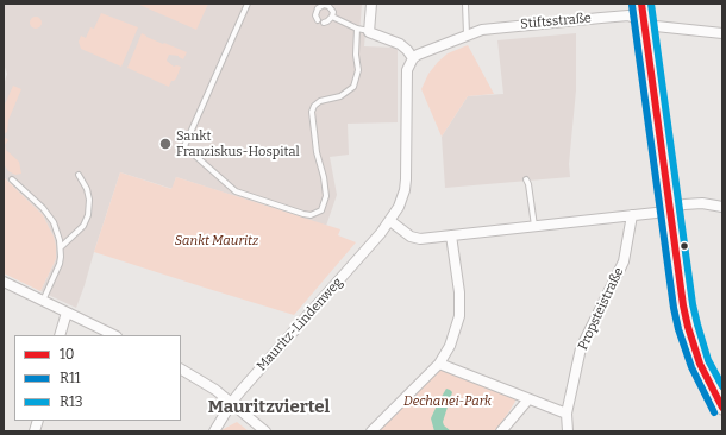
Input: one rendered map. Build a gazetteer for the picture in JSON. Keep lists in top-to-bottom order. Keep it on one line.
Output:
{"streets":{"street":["Stiftsstraße","Propsteistraße","Mauritz-Lindenweg"]},"crossings":[["Stiftsstraße","Mauritz-Lindenweg"]],"districts":["Mauritzviertel"],"parks":["Sankt Mauritz","Dechanei-Park"],"places":["Sankt Franziskus-Hospital"],"lines":["transit line 10","transit line R13","transit line R11"],"legend":["10","R11","R13"]}
